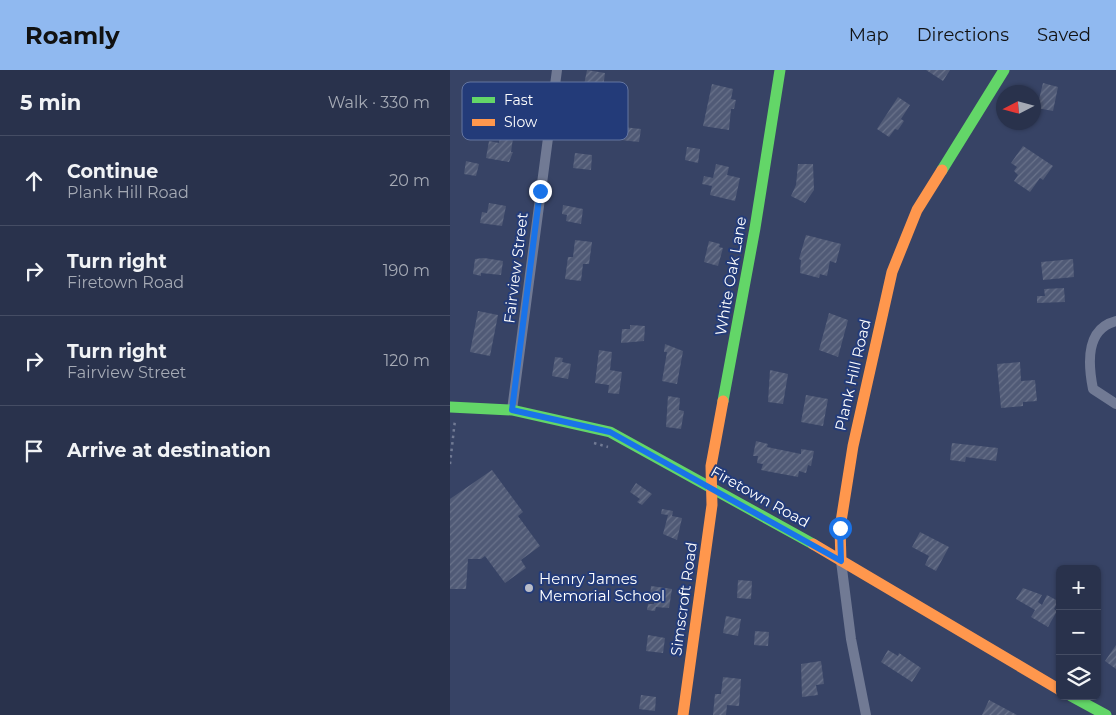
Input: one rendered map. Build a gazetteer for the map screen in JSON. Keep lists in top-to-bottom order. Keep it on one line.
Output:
{"streets":{"street":["Fairview Street","White Oak Lane","Plank Hill Road","Firetown Road","Simscroft Road"]},"crossings":[["Fairview Street","Firetown Road"],["White Oak Lane","Firetown Road"],["White Oak Lane","Simscroft Road"],["Plank Hill Road","Firetown Road"],["Firetown Road","Simscroft Road"]],"places":["Henry James Memorial School"],"legend":["Fast","Slow"],"north":"left","page":{"header":"Roamly","nav":["Map","Directions","Saved"],"heading":["5 min","Walk · 330 m"],"list":[["Continue","Plank Hill Road","20 m"],["Turn right","Firetown Road","190 m"],["Turn right","Fairview Street","120 m"],"Arrive at destination"],"map_buttons":["+","−"]}}
